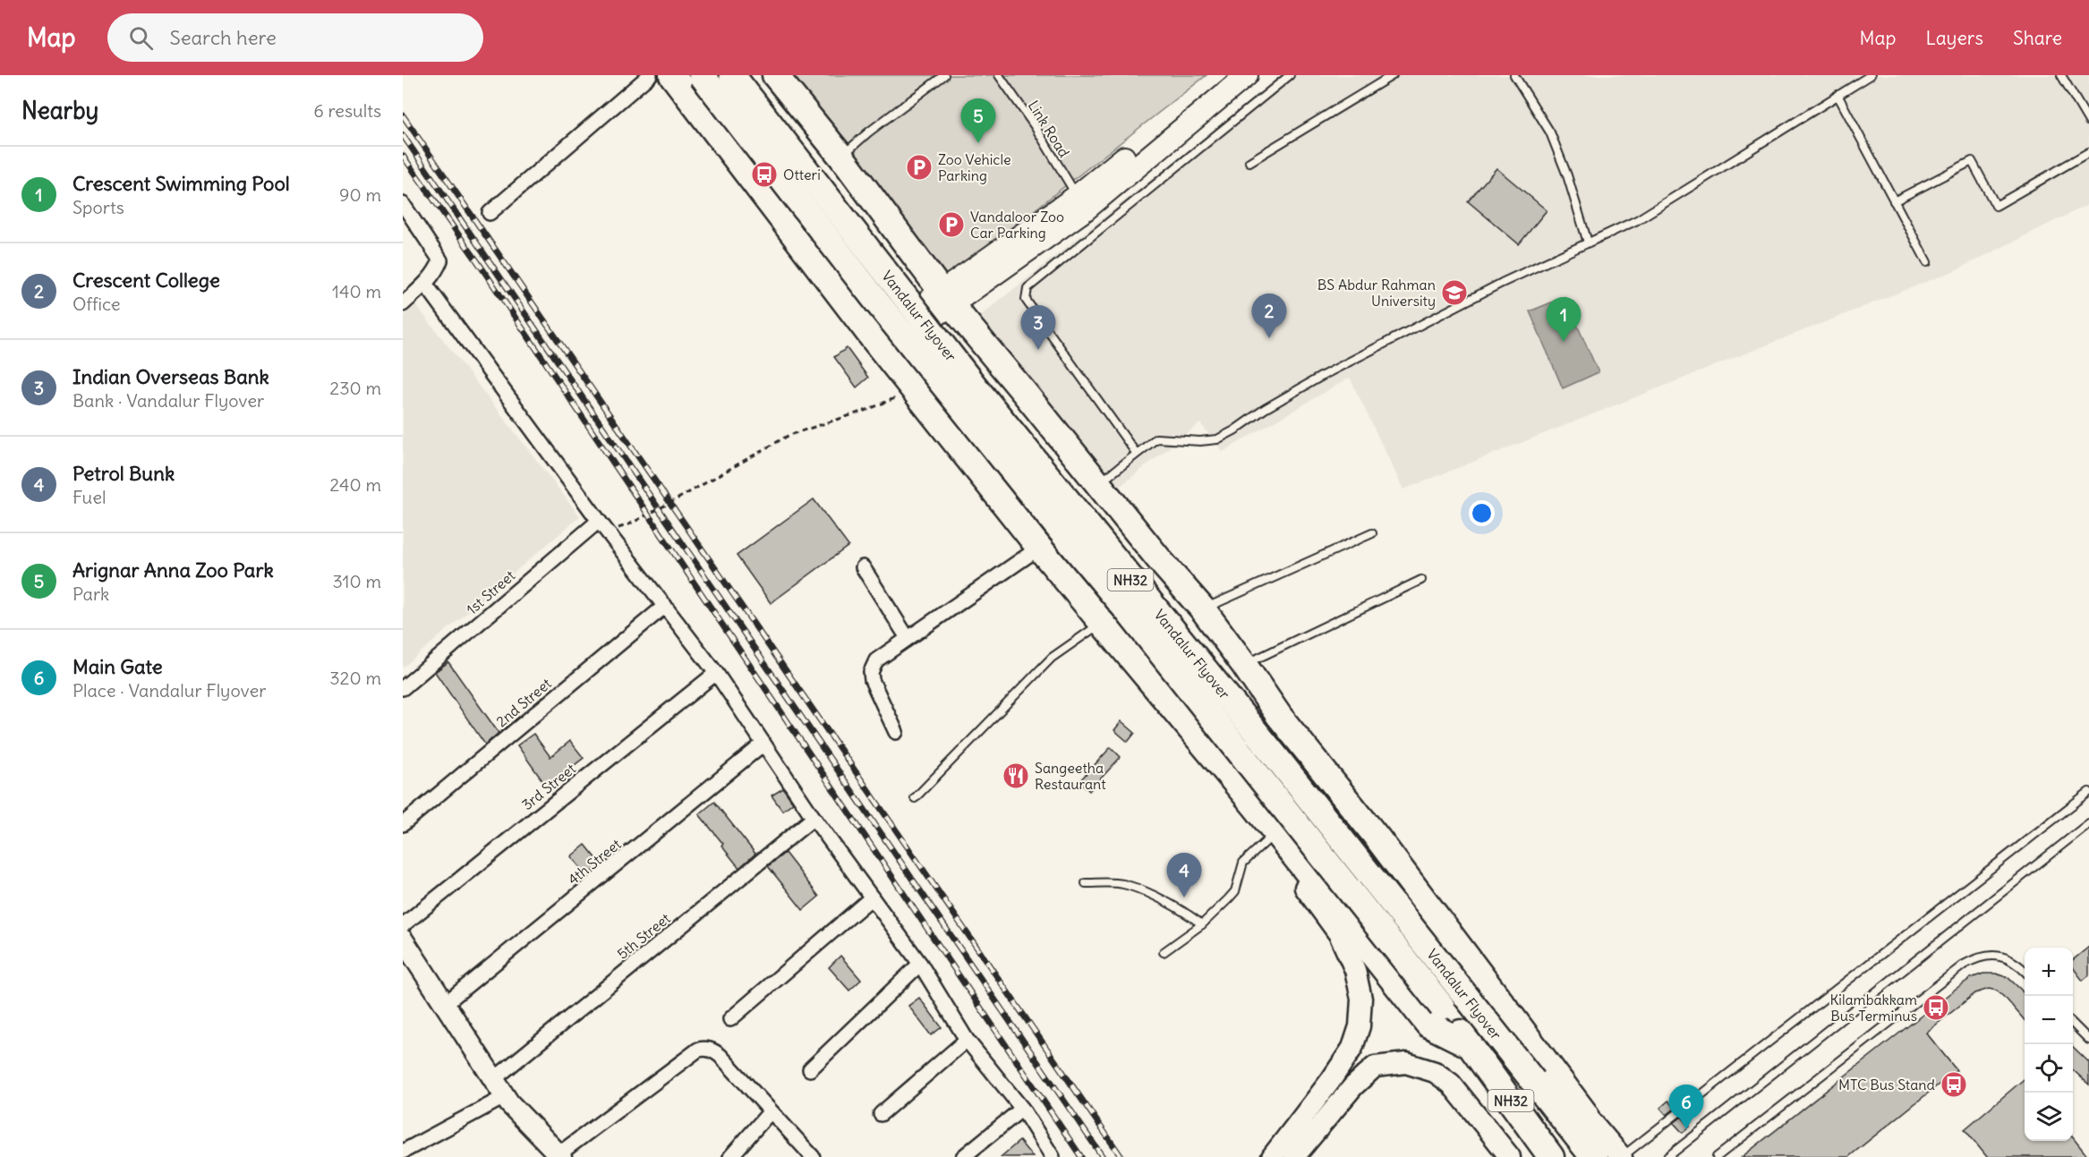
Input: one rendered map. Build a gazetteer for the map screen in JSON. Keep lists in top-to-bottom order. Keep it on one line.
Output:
{"streets":{"highway":["Vandalur Flyover","NH32"],"street":["1st Street","2nd Street","3rd Street","4th Street","5th Street"],"lane":["Link Road"]},"crossings":[["Vandalur Flyover","NH32"]],"places":{"parking":["Zoo Vehicle Parking","Vandaloor Zoo Car Parking"],"bus stop":["Otteri","Kilambakkam Bus Terminus","MTC Bus Stand"],"school or university":["BS Abdur Rahman University"],"restaurant":["Sangeetha Restaurant"]},"page":{"header":"Map","search":"Search here","nav":["Map","Layers","Share"],"heading":["Nearby","6 results"],"pins":["5","2","1","3","4","6"],"list":[{"mark":"1","name":"Crescent Swimming Pool","note":"Sports","value":"90 m"},{"mark":"2","name":"Crescent College","note":"Office","value":"140 m"},{"mark":"3","name":"Indian Overseas Bank","note":"Bank · Vandalur Flyover","value":"230 m"},{"mark":"4","name":"Petrol Bunk","note":"Fuel","value":"240 m"},{"mark":"5","name":"Arignar Anna Zoo Park","note":"Park","value":"310 m"},{"mark":"6","name":"Main Gate","note":"Place · Vandalur Flyover","value":"320 m"}],"map_buttons":["+","−"]}}
